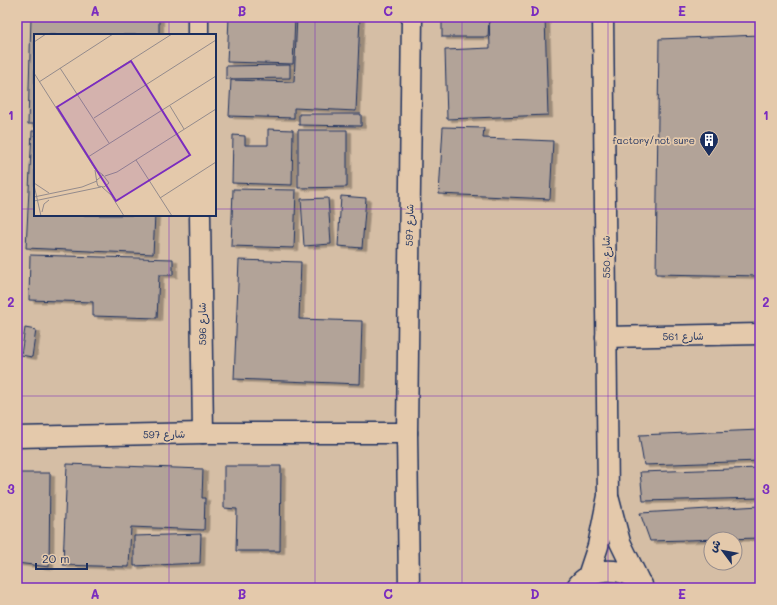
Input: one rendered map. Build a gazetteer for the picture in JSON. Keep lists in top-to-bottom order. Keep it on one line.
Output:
{"streets":{"street":["شارع 597","شارع 550","شارع 596","شارع 561"]},"crossings":[["شارع 597","شارع 596"],["شارع 550","شارع 561"]],"places":{"building":["factory/not sure"]},"scale_bar":"20 m","north":"top left","grid":{"columns":["A","B","C","D","E"],"rows":["1","2","3"]}}
